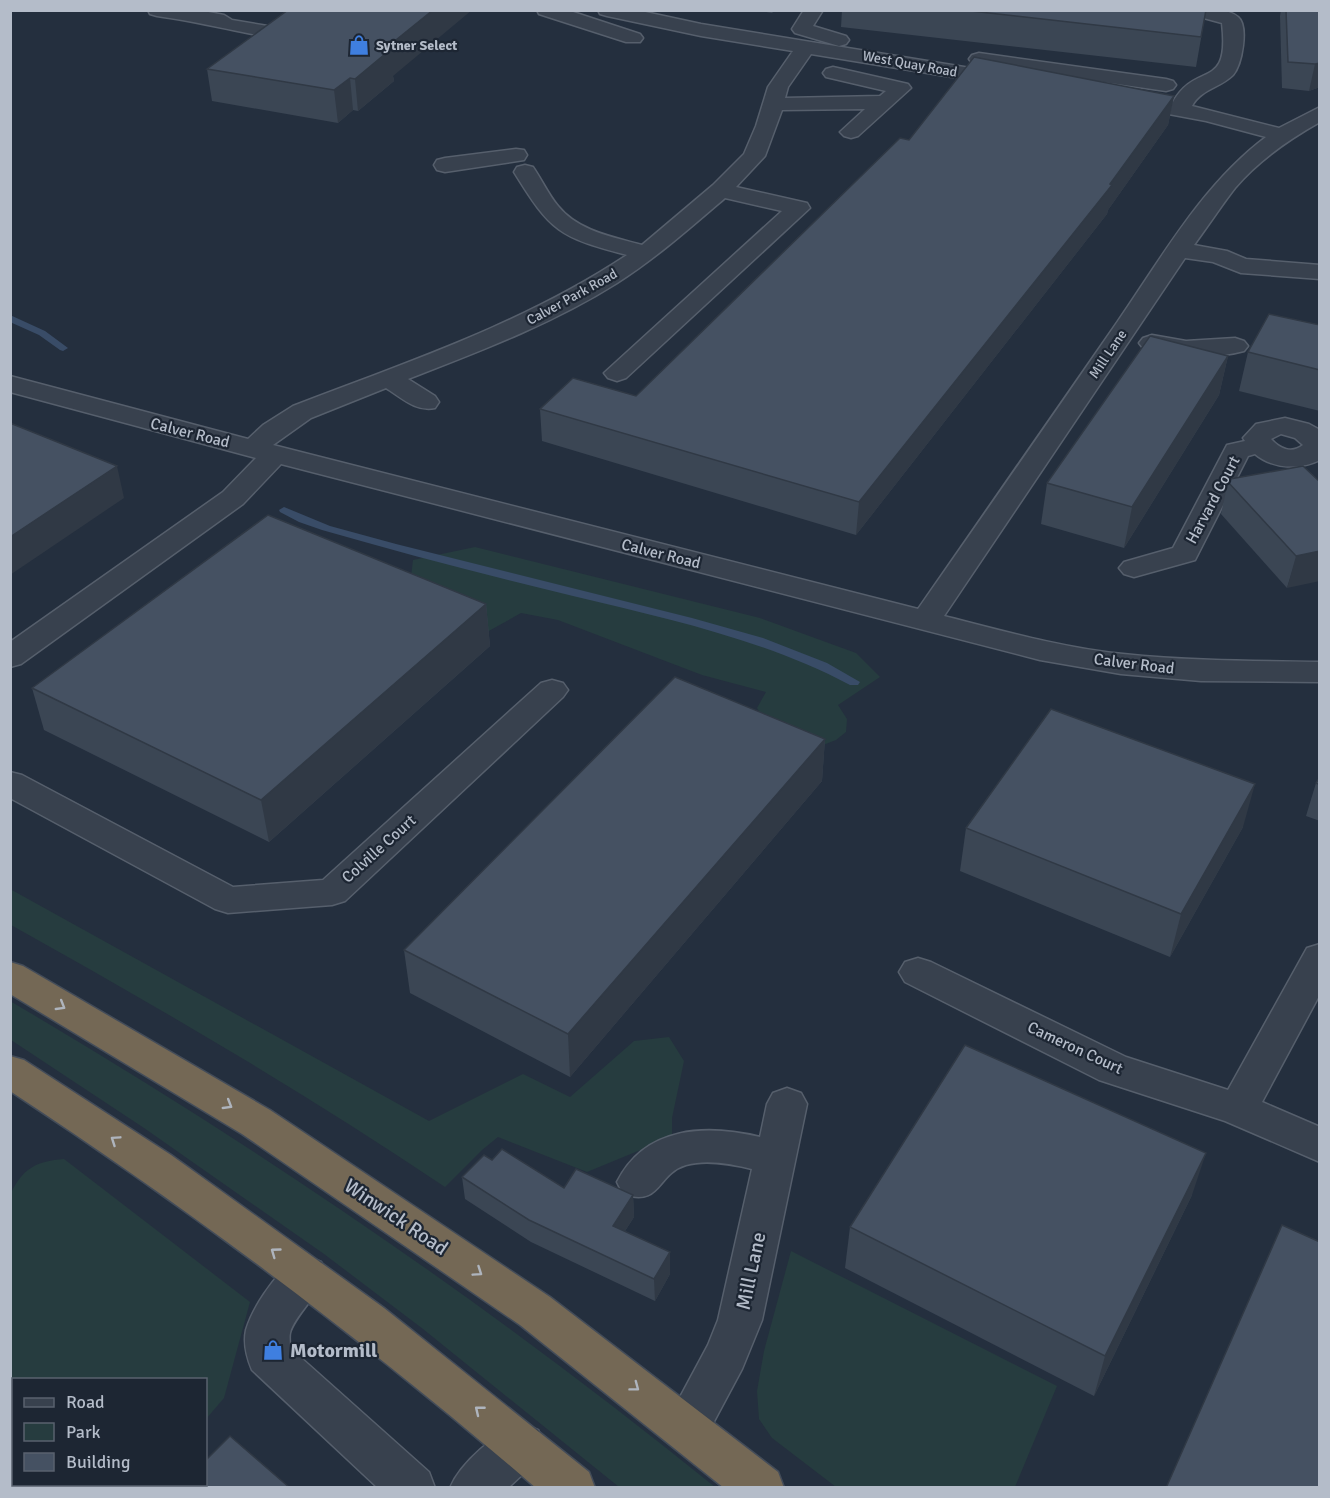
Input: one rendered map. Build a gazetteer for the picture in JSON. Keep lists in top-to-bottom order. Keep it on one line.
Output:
{"streets":{"highway":["Winwick Road"],"street":["West Quay Road","Calver Park Road","Mill Lane","Calver Road","Harvard Court","Colville Court","Cameron Court"]},"crossings":[["West Quay Road","Calver Park Road"],["Calver Park Road","Calver Road"],["Mill Lane","Calver Road"],["Mill Lane","Winwick Road"]],"places":{"shop":["Sytner Select","Motormill"]},"legend":["Road","Park","Building"]}
